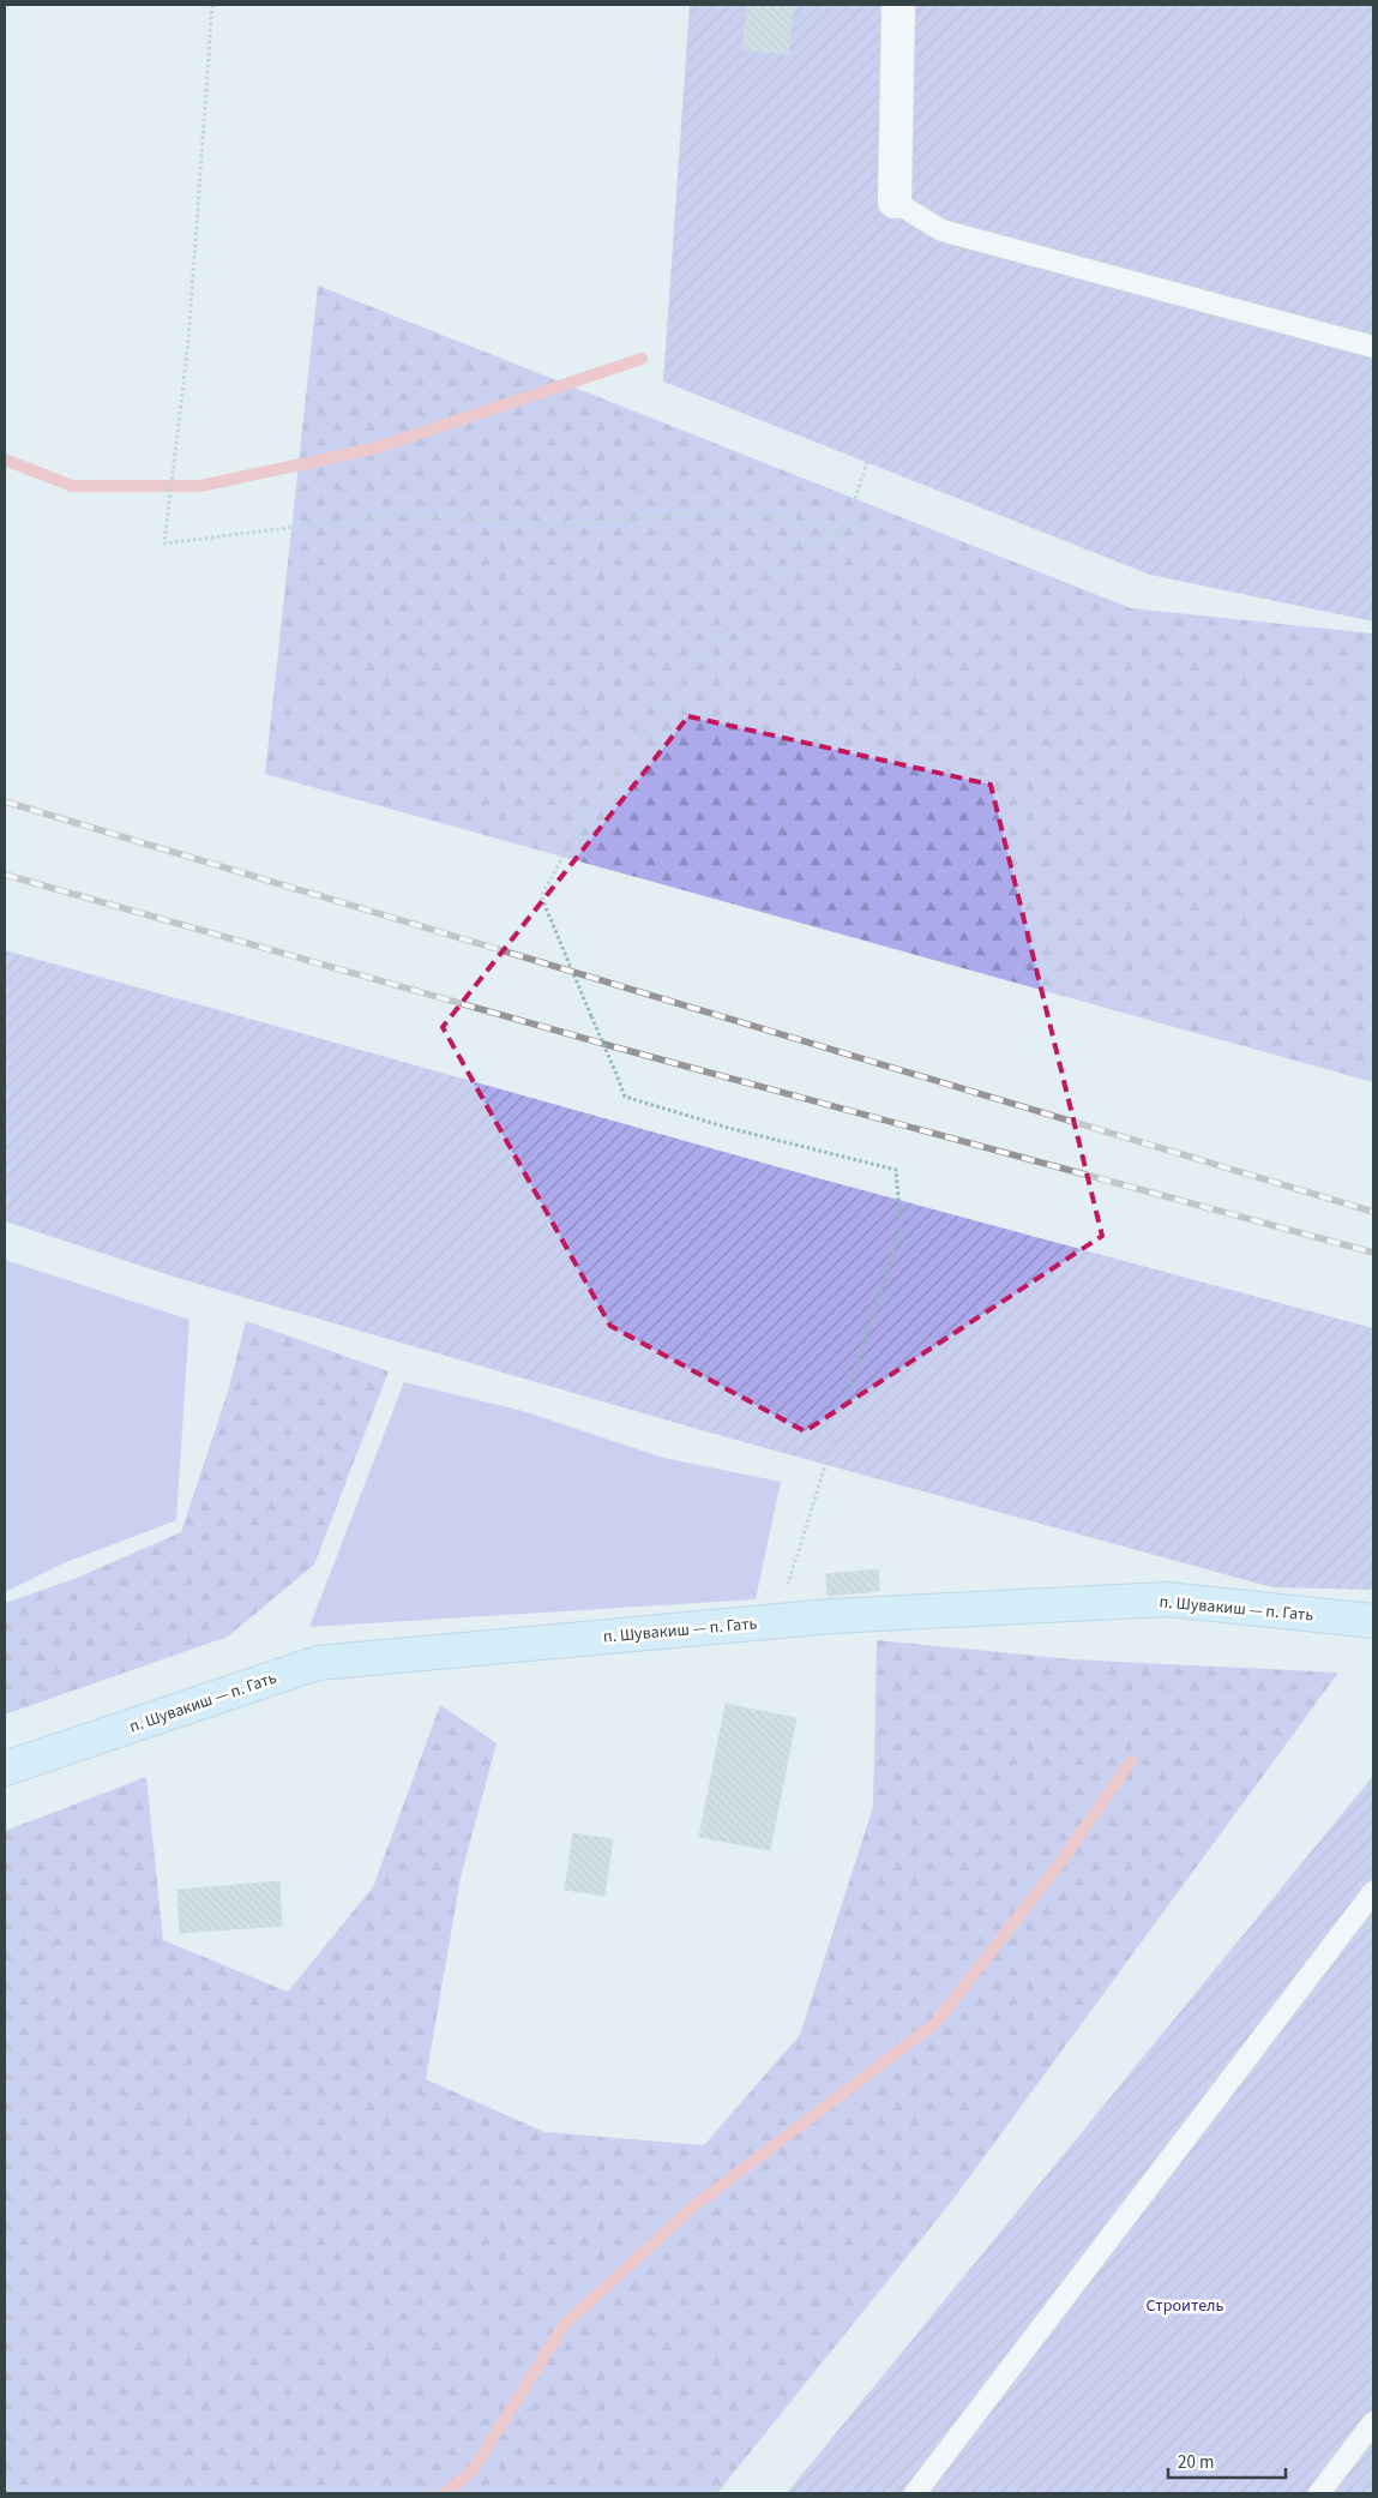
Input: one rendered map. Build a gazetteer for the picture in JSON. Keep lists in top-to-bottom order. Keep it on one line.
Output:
{"streets":{"street":["п. Шувакиш — п. Гать"]},"parks":["Строитель"],"scale_bar":"20 m"}
